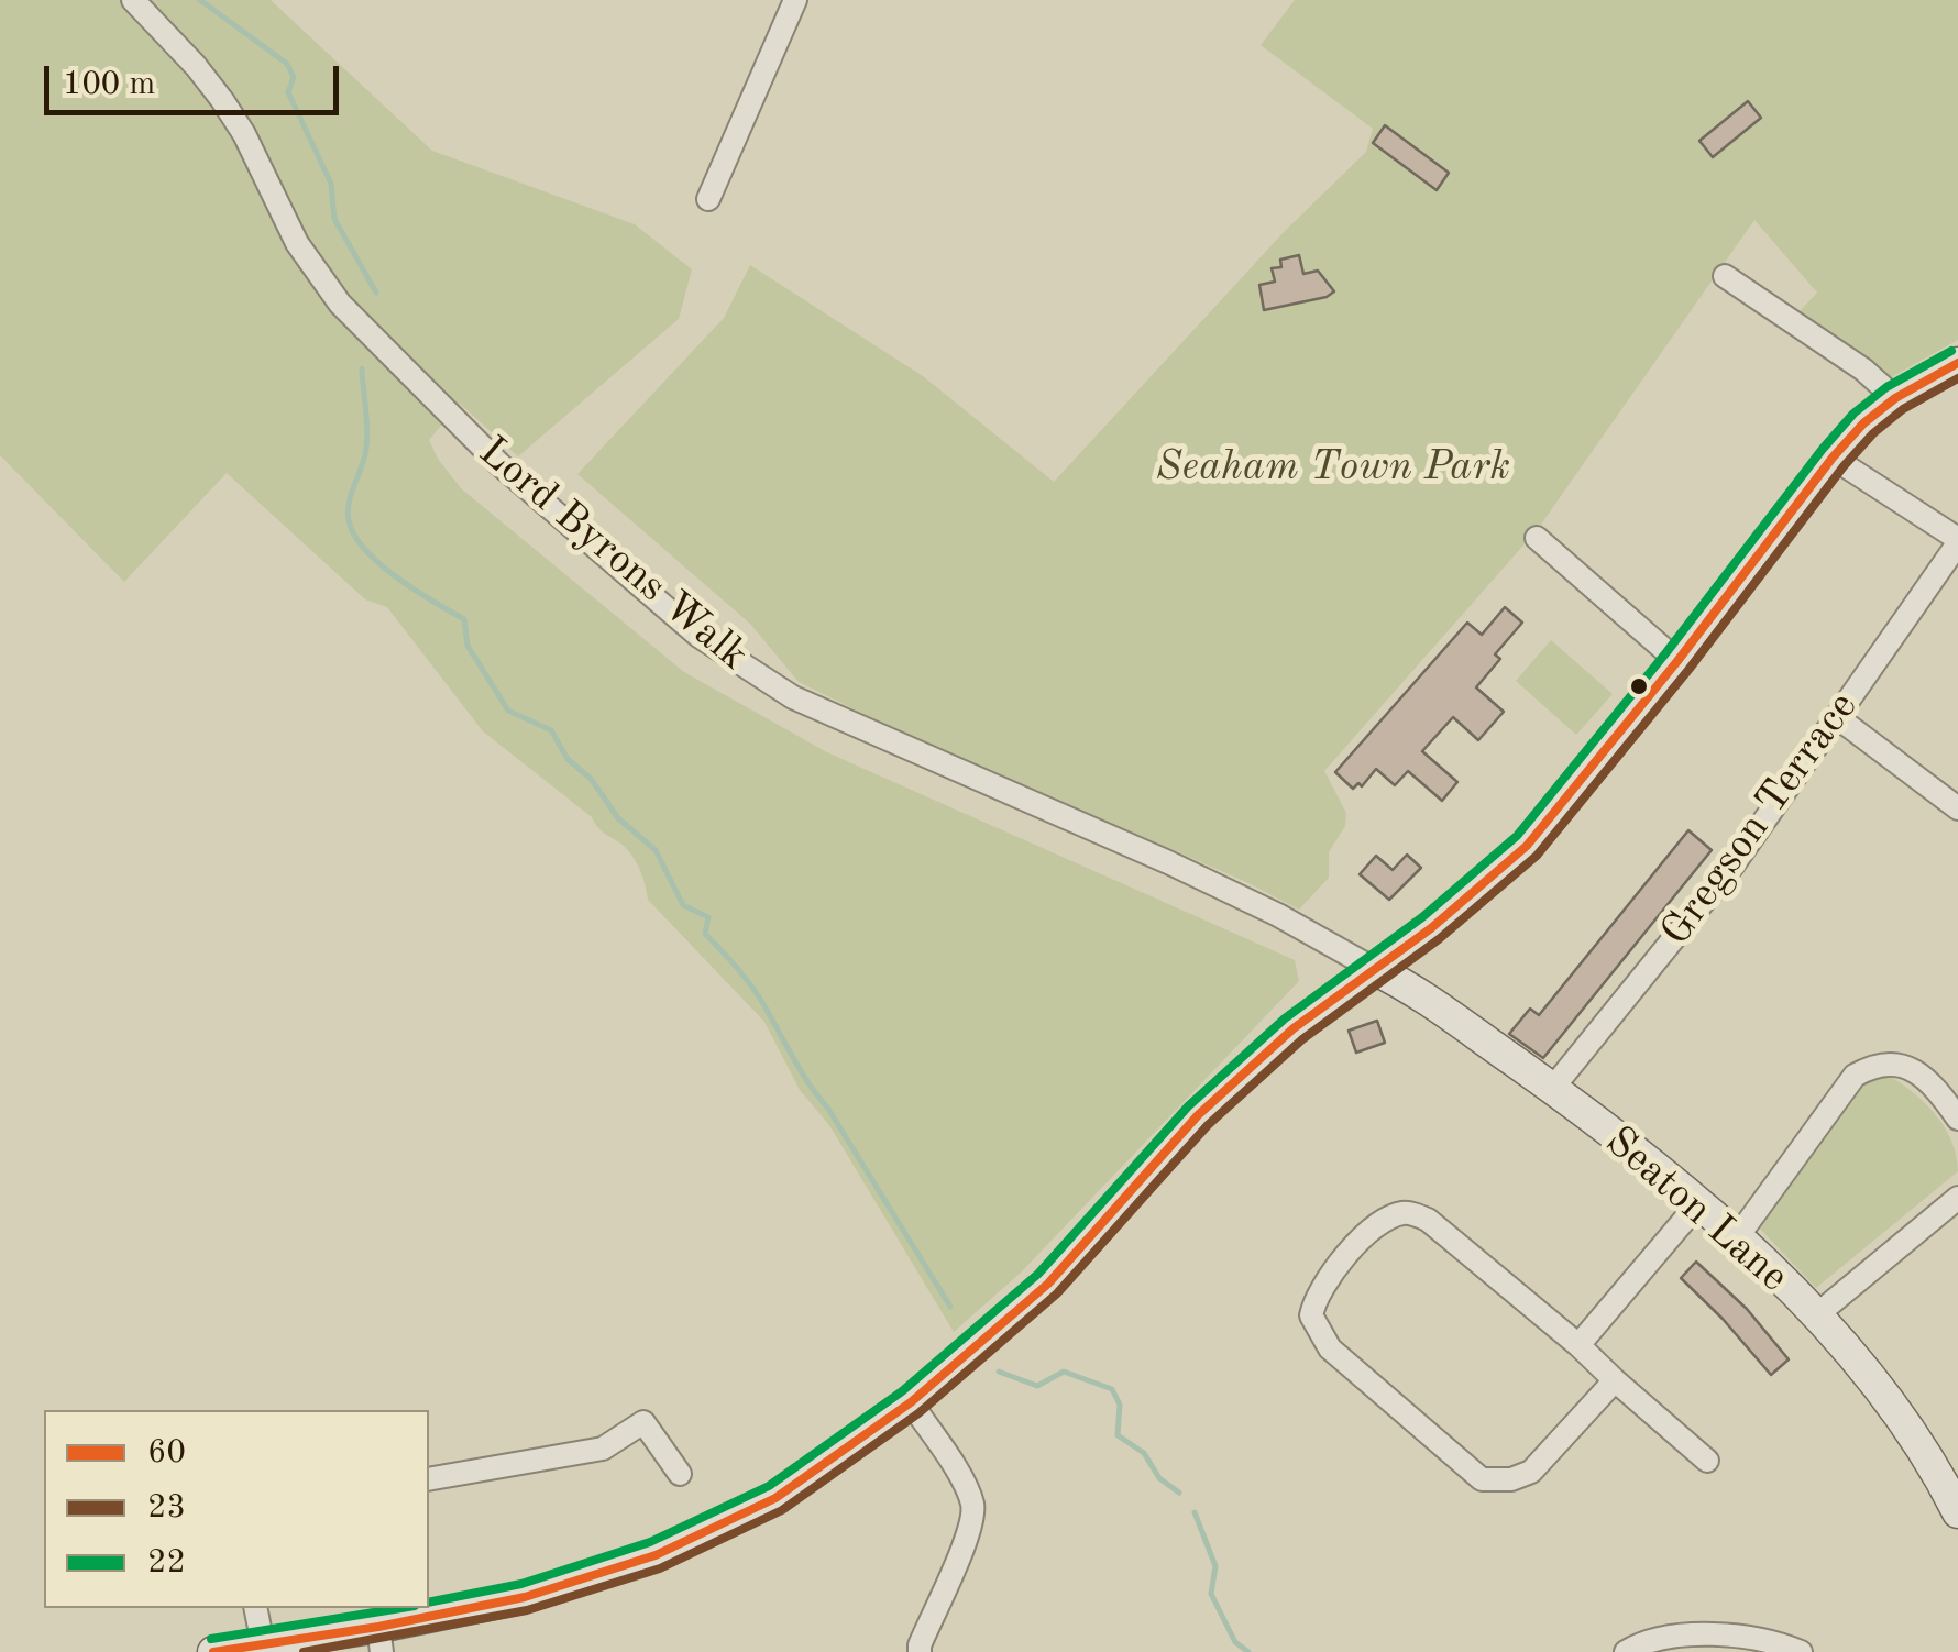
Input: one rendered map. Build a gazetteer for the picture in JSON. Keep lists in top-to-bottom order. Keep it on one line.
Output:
{"streets":{"main road":["Seaton Lane"],"street":["Lord Byrons Walk","Gregson Terrace"]},"crossings":[["Lord Byrons Walk","Seaton Lane"],["Gregson Terrace","Seaton Lane"]],"parks":["Seaham Town Park"],"lines":["transit line 22","transit line 60","transit line 23"],"legend":["60","23","22"],"scale_bar":"100 m"}
